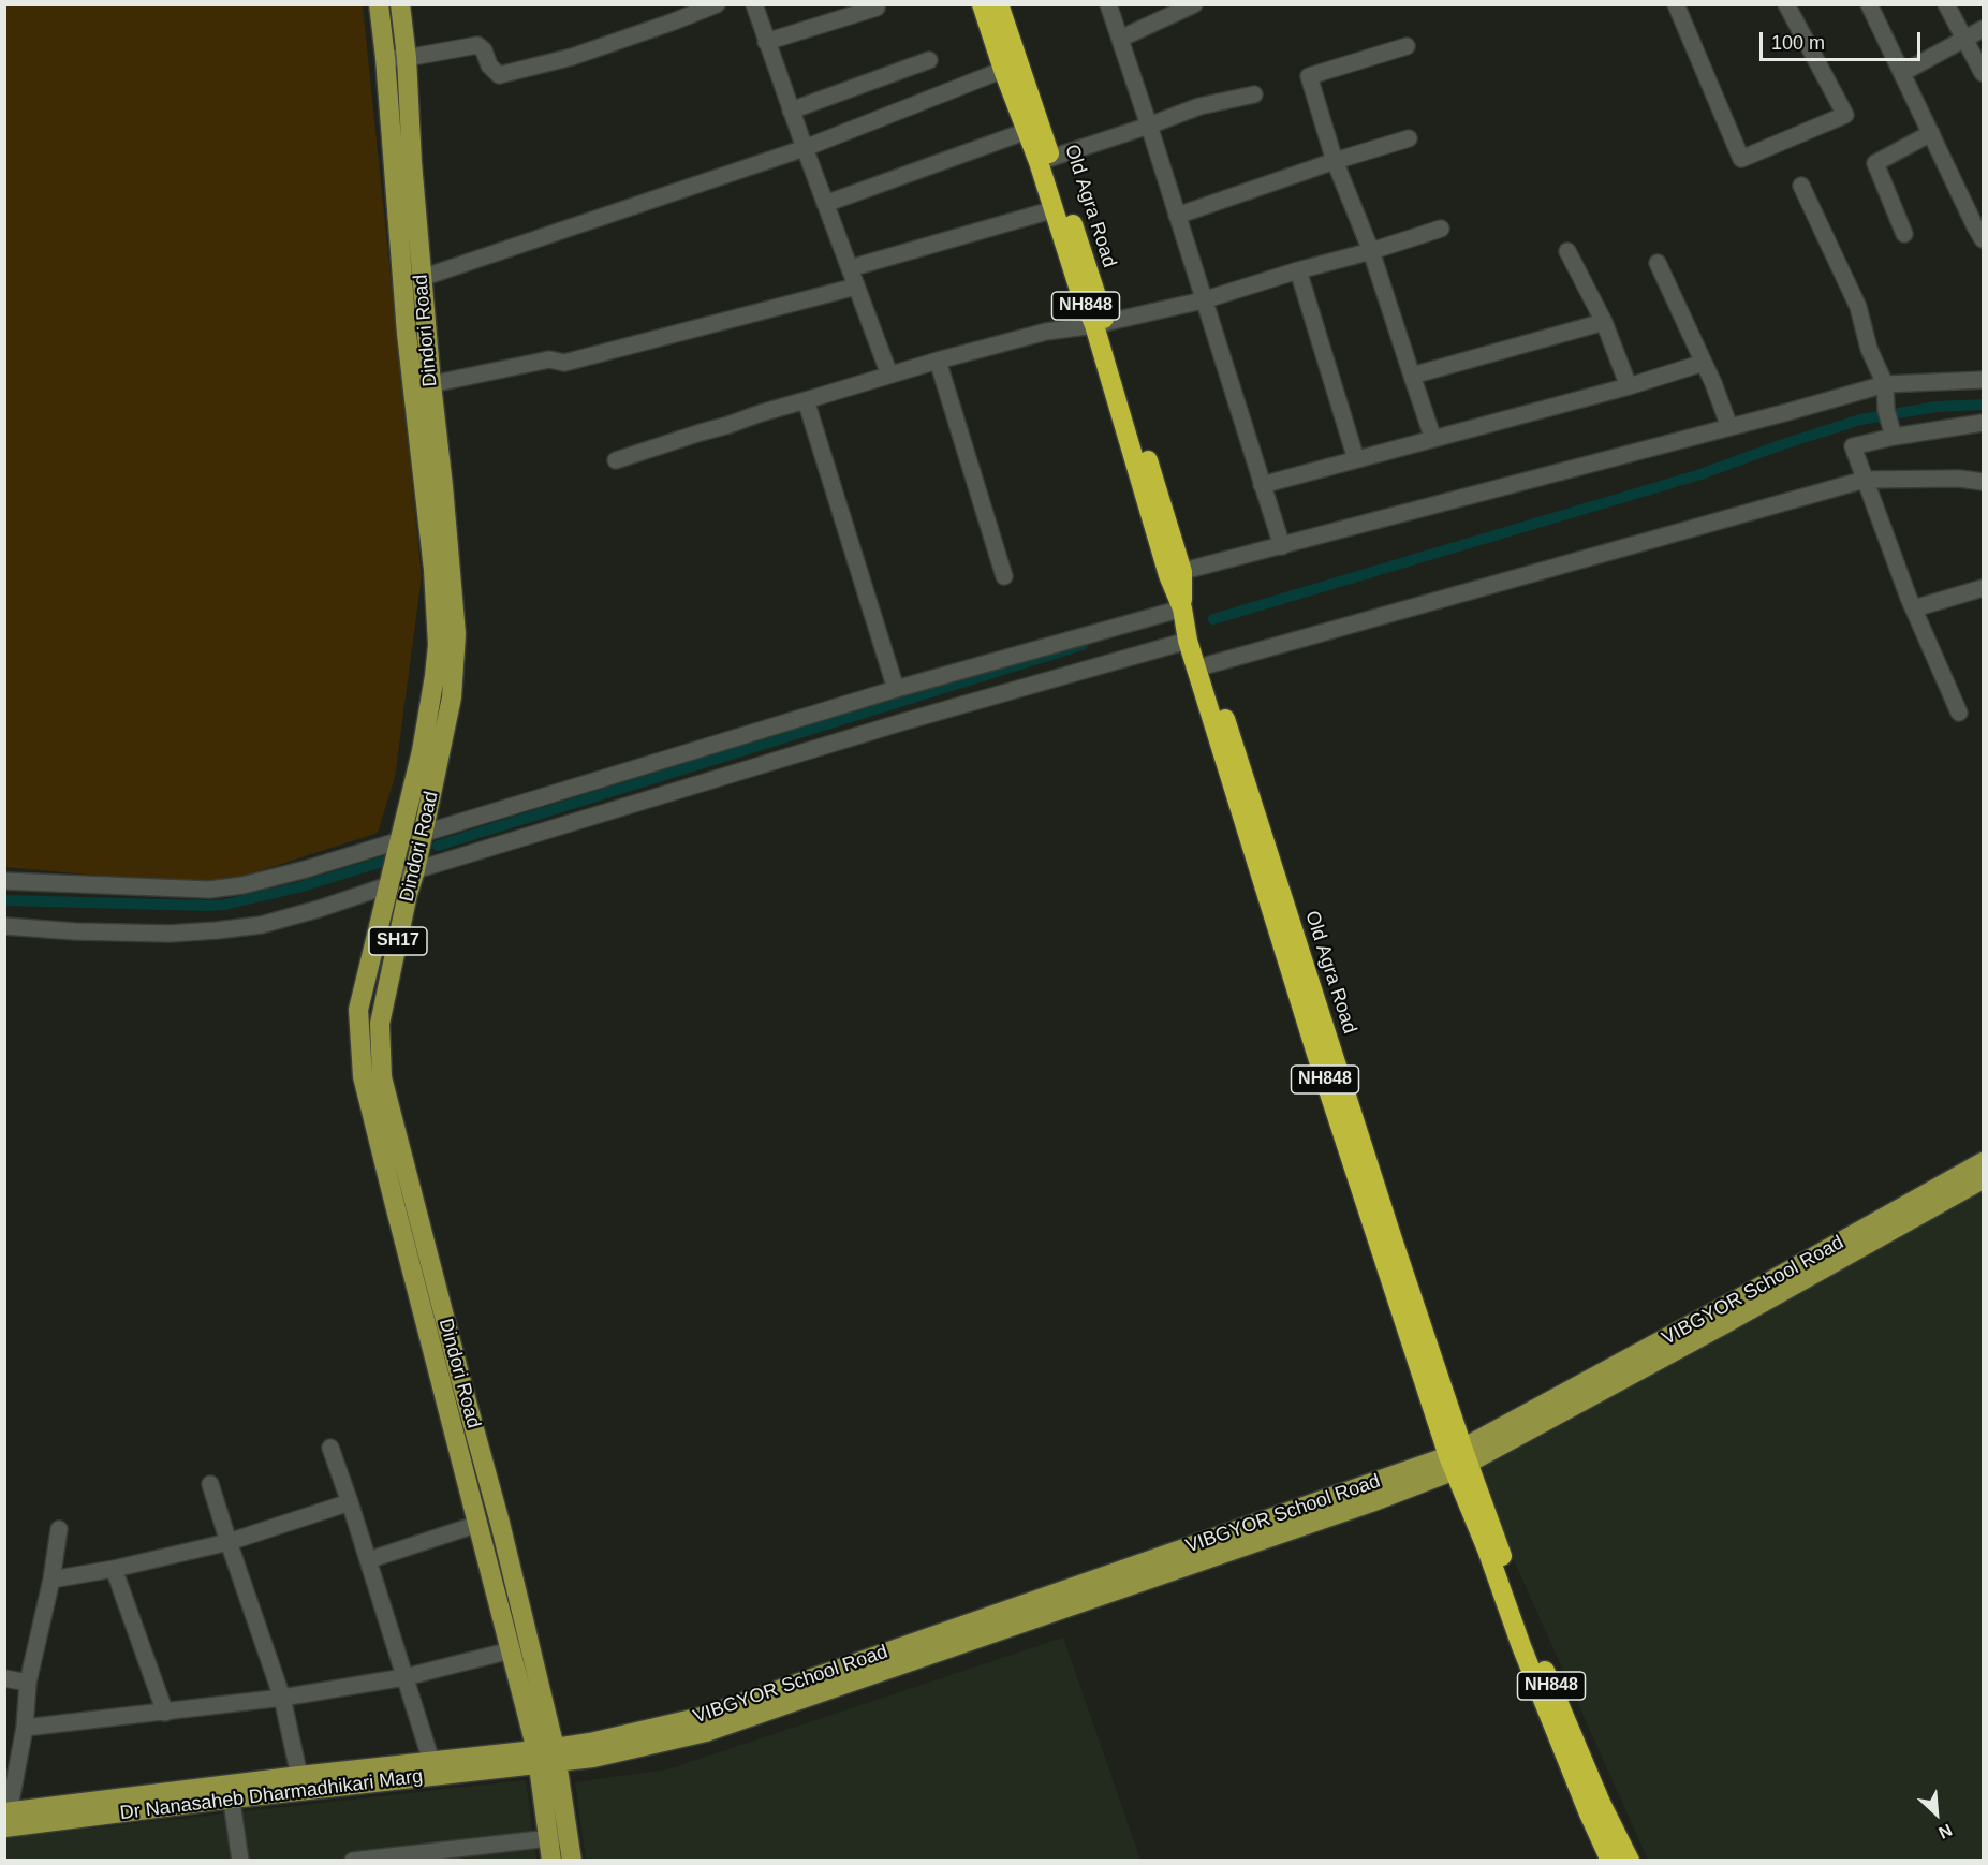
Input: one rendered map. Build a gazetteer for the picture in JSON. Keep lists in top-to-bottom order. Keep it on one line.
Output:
{"streets":{"highway":["Old Agra Road","NH848"],"main road":["Dindori Road","SH17","VIBGYOR School Road","Dr Nanasaheb Dharmadhikari Marg"]},"crossings":[["Old Agra Road","NH848"],["NH848","VIBGYOR School Road"],["Dindori Road","VIBGYOR School Road"],["Dindori Road","Dr Nanasaheb Dharmadhikari Marg"],["VIBGYOR School Road","Dr Nanasaheb Dharmadhikari Marg"]],"scale_bar":"100 m","north":"bottom right"}
